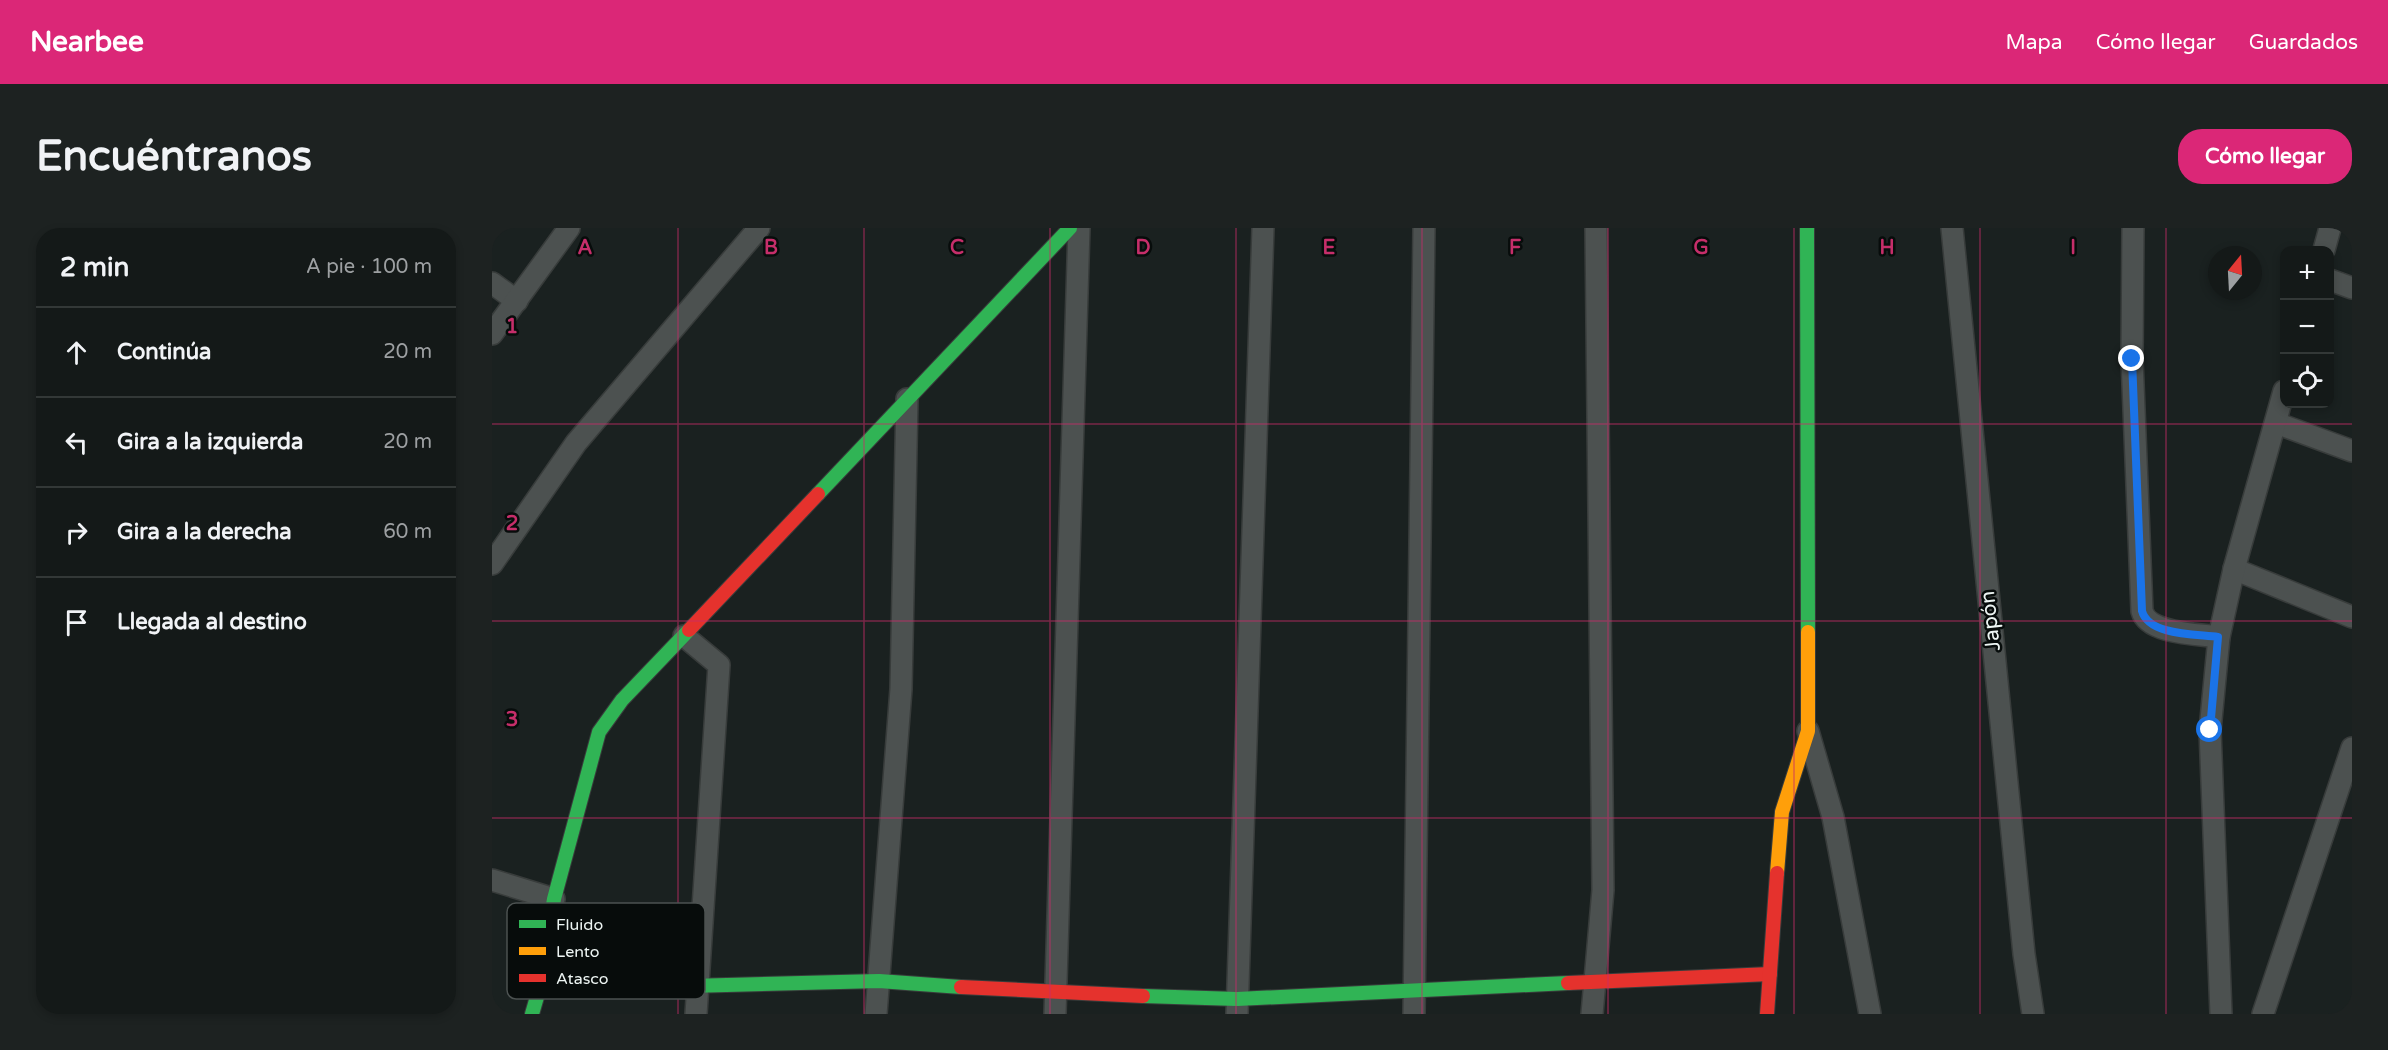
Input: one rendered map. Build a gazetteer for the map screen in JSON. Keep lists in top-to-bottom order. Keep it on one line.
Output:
{"streets":{"street":["Japón"]},"legend":["Fluido","Lento","Atasco"],"north":"top","page":{"header":"Nearbee","nav":["Mapa","Cómo llegar","Guardados"],"buttons":"Cómo llegar","title":"Encuéntranos","heading":["2 min","A pie · 100 m"],"map_buttons":["+","−"],"list":[["Continúa","20 m"],["Gira a la izquierda","20 m"],["Gira a la derecha","60 m"],"Llegada al destino"]},"grid":{"columns":["A","B","C","D","E","F","G","H","I"],"rows":["1","2","3"]}}
